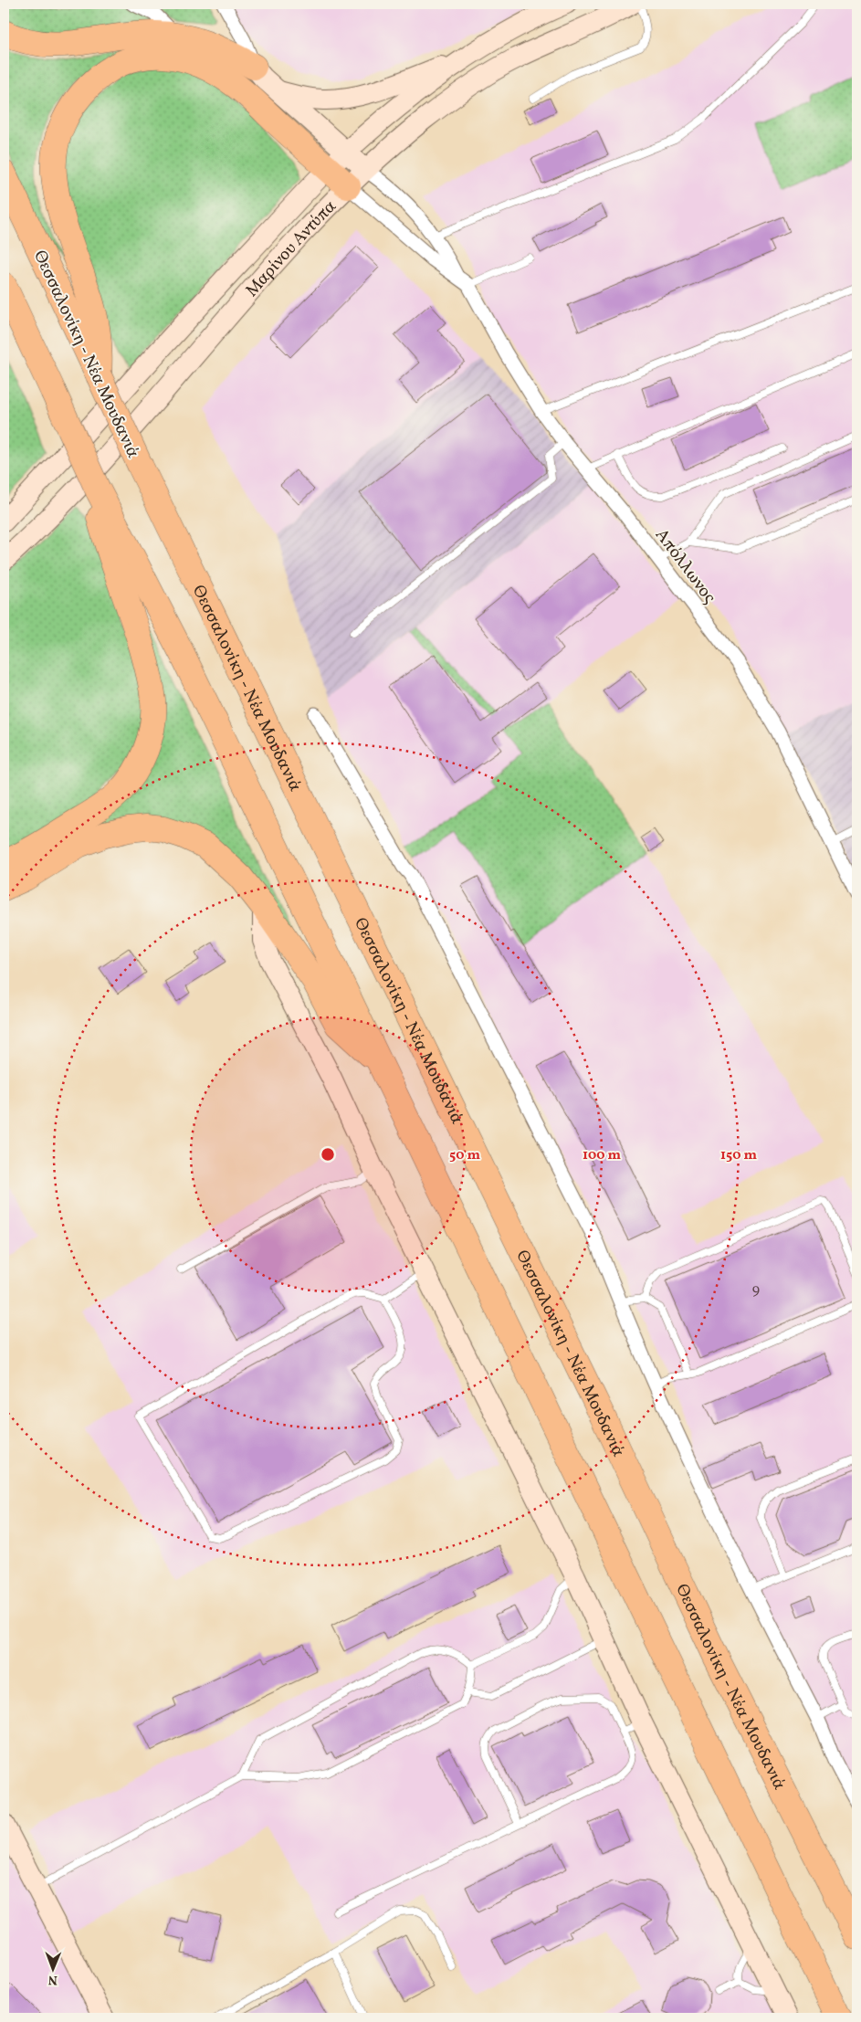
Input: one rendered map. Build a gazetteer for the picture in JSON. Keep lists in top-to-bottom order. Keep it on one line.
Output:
{"streets":{"highway":["Θεσσαλονίκη - Νέα Μουδανιά"],"main road":["Μαρίνου Αντύπα"],"street":["Απόλλωνος"]},"crossings":[["Μαρίνου Αντύπα","Απόλλωνος"]],"house_numbers":["9"],"north":"bottom","rings":["50 m","100 m","150 m"]}
